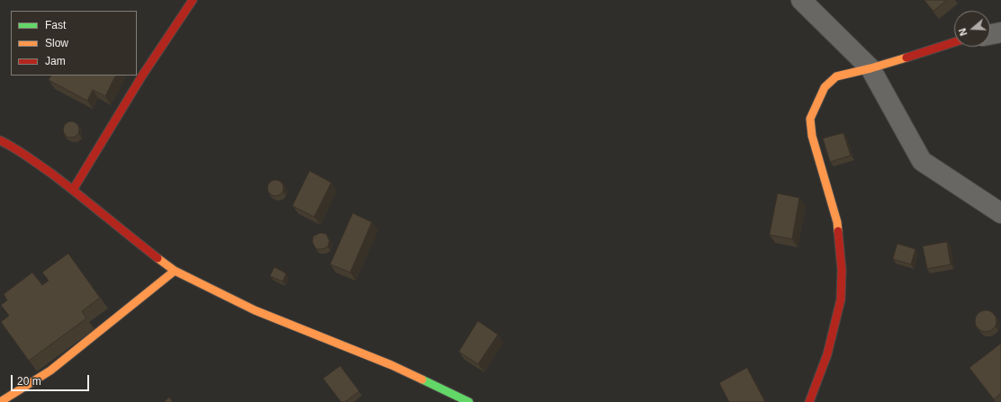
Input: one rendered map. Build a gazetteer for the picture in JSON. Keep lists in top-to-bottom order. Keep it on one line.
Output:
{"legend":["Fast","Slow","Jam"],"scale_bar":"20 m","north":"left"}
